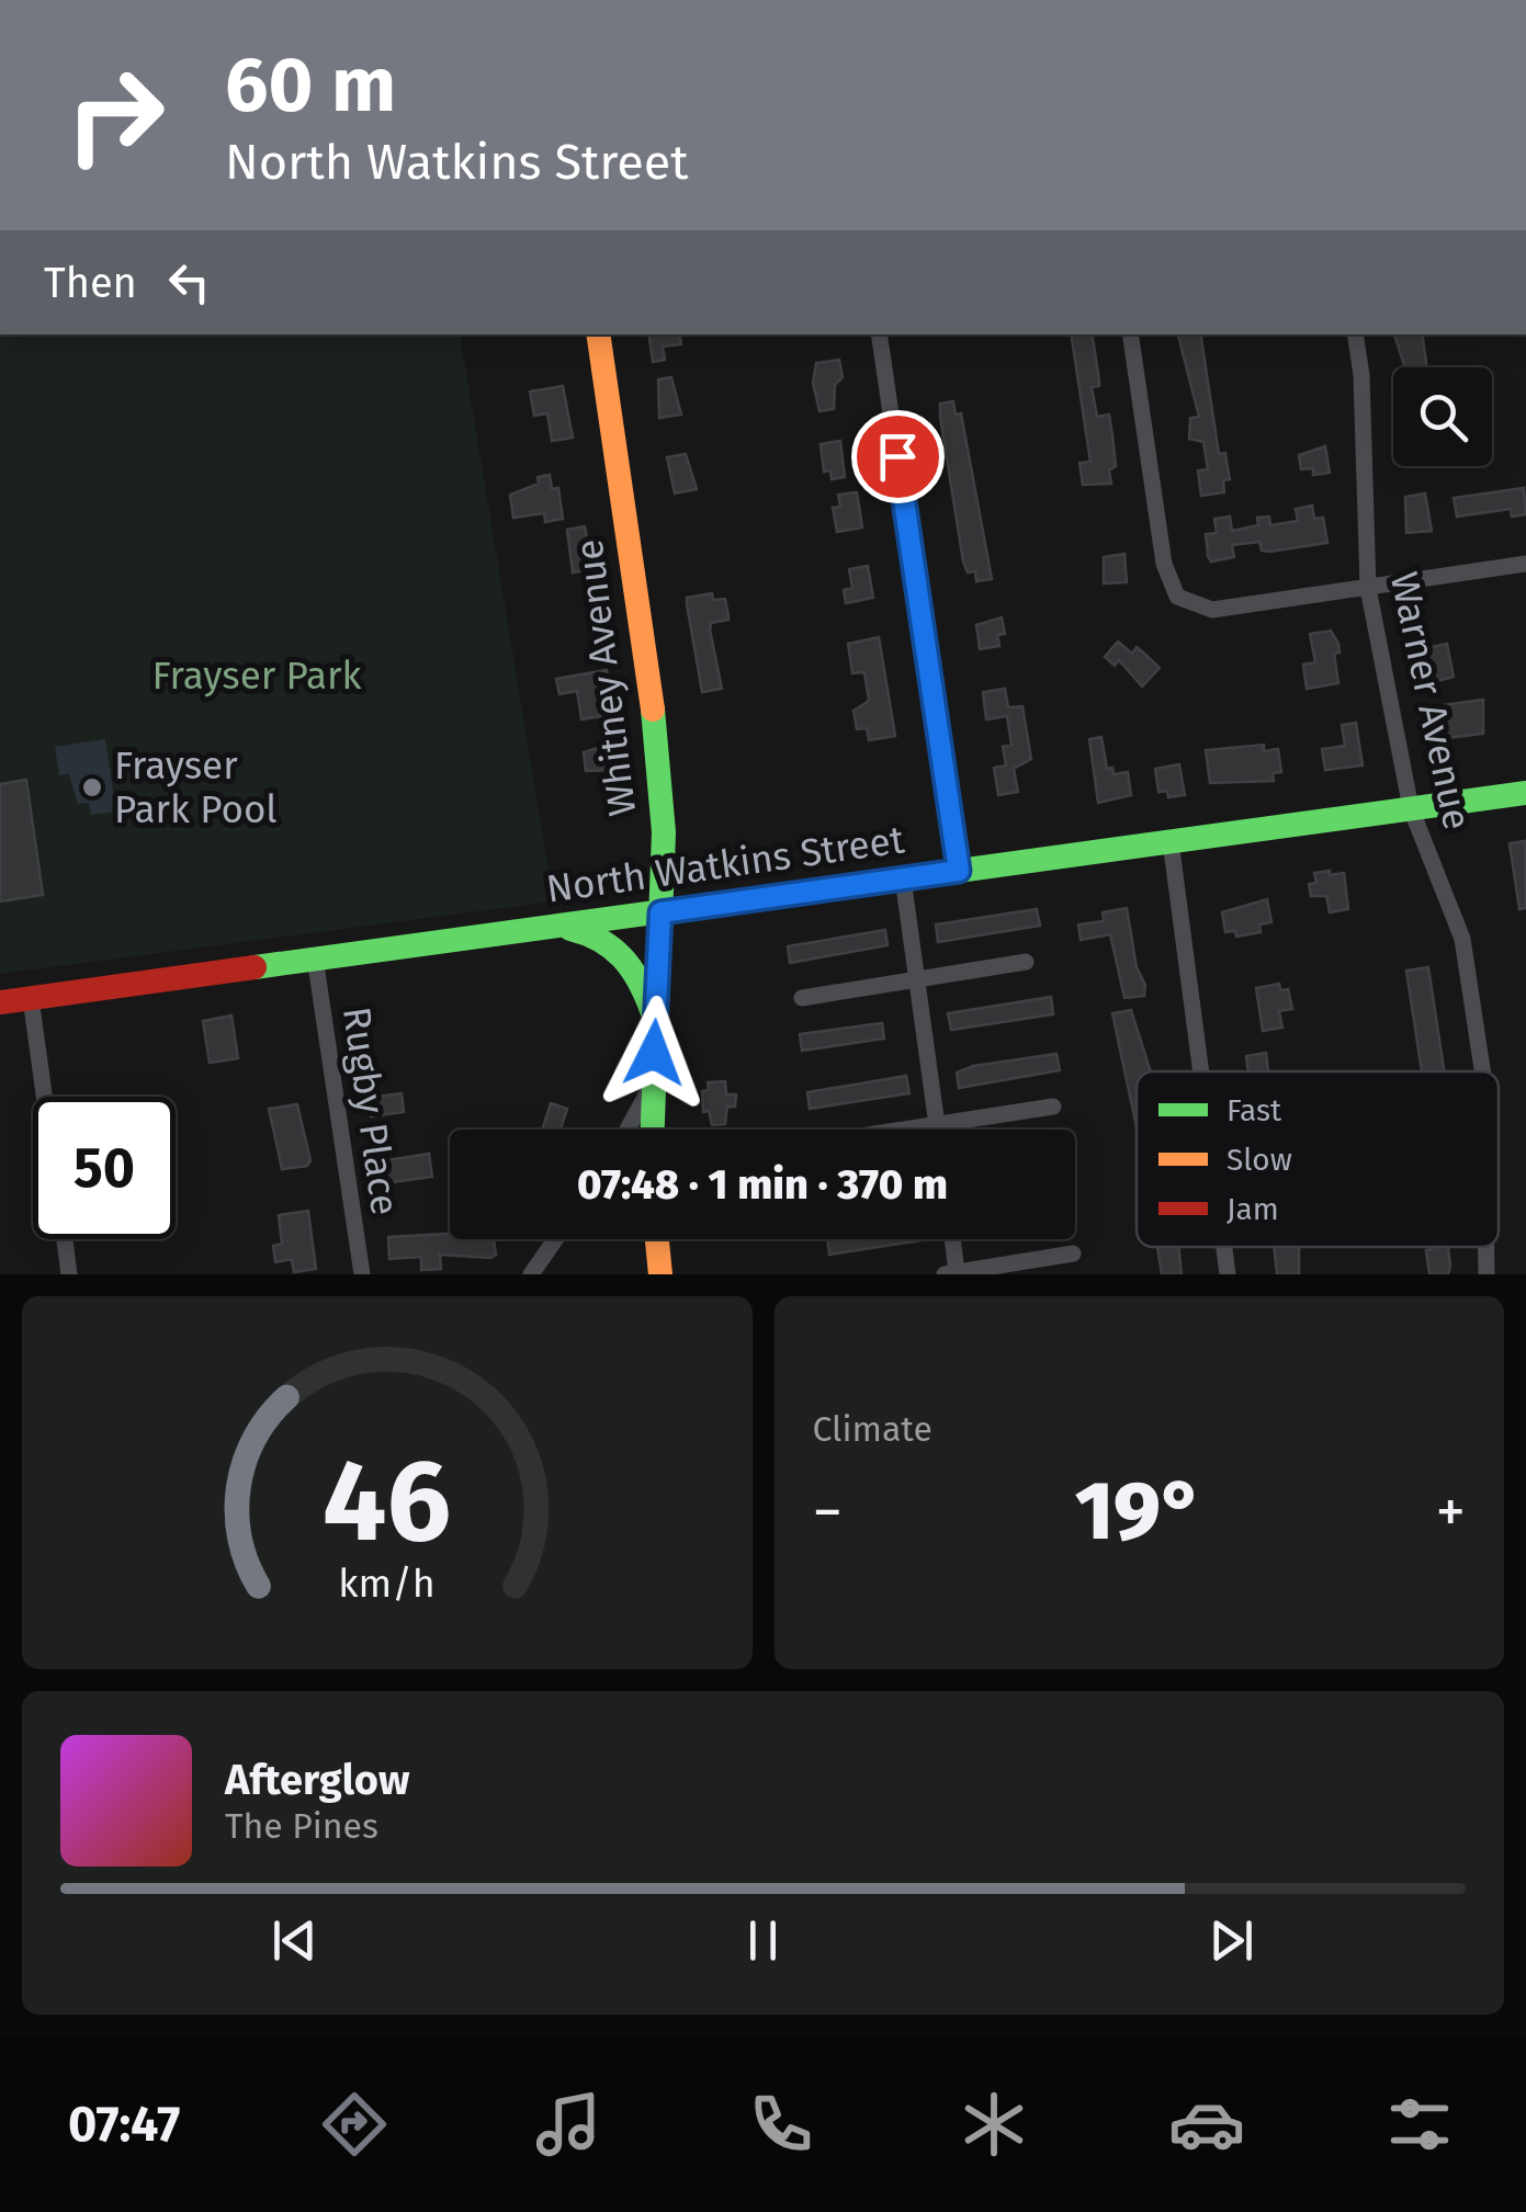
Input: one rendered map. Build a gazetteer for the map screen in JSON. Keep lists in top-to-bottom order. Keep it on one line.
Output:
{"streets":{"main road":["Whitney Avenue","North Watkins Street"],"street":["Warner Avenue","Rugby Place"]},"crossings":[["Whitney Avenue","North Watkins Street"],["Warner Avenue","North Watkins Street"],["North Watkins Street","Rugby Place"]],"parks":["Frayser Park"],"places":["Frayser Park Pool"],"legend":["Fast","Slow","Jam"],"page":{"turn":["60 m","North Watkins Street"],"then":"Then","limit":"50","trip":"07:48 · 1 min · 370 m","tile":"Climate","heat":["−","19°","+"],"song":["Afterglow","The Pines"],"tabs":"07:47","gauge":["46","km/h"]}}
